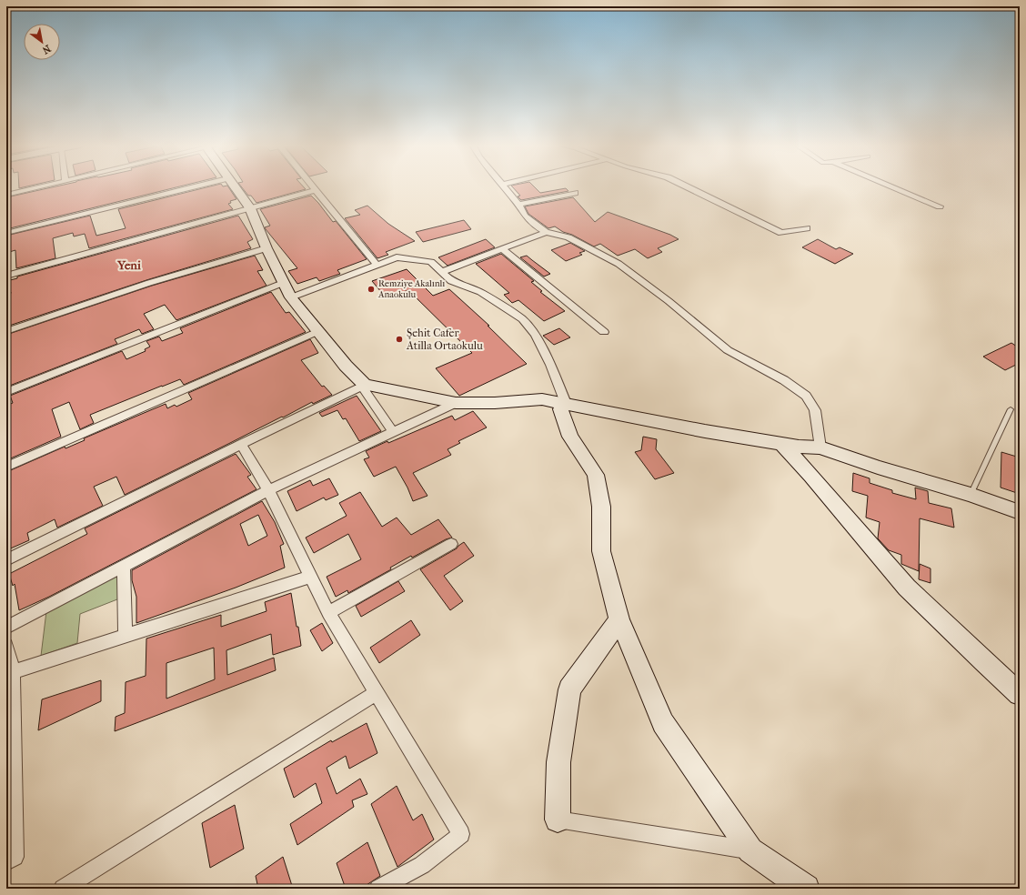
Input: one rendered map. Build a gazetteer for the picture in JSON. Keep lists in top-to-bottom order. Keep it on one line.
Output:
{"districts":["Yeni"],"places":["Remziye Akalınlı Anaokulu","Şehit Cafer Atilla Ortaokulu"],"north":"bottom right"}
